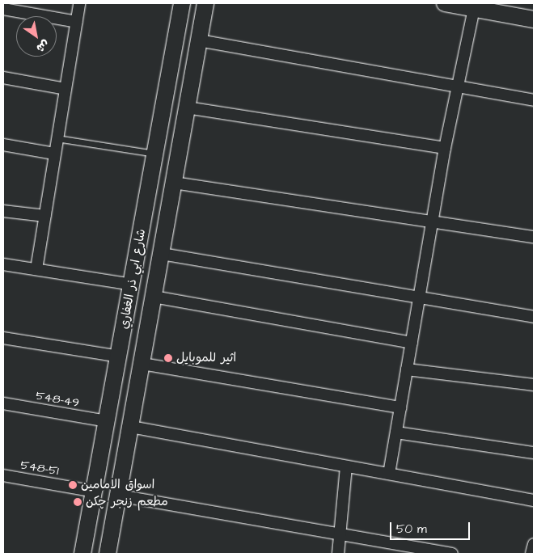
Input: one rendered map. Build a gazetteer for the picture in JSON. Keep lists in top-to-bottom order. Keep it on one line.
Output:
{"streets":{"main road":["شارع ابي ذر الغفاري"],"street":["548-49","548-51"]},"crossings":[["شارع ابي ذر الغفاري","548-49"],["شارع ابي ذر الغفاري","548-51"]],"places":["اثير للموبايل","اسواق الامامين","مطعم زنجر چكن"],"scale_bar":"50 m","north":"bottom right"}
